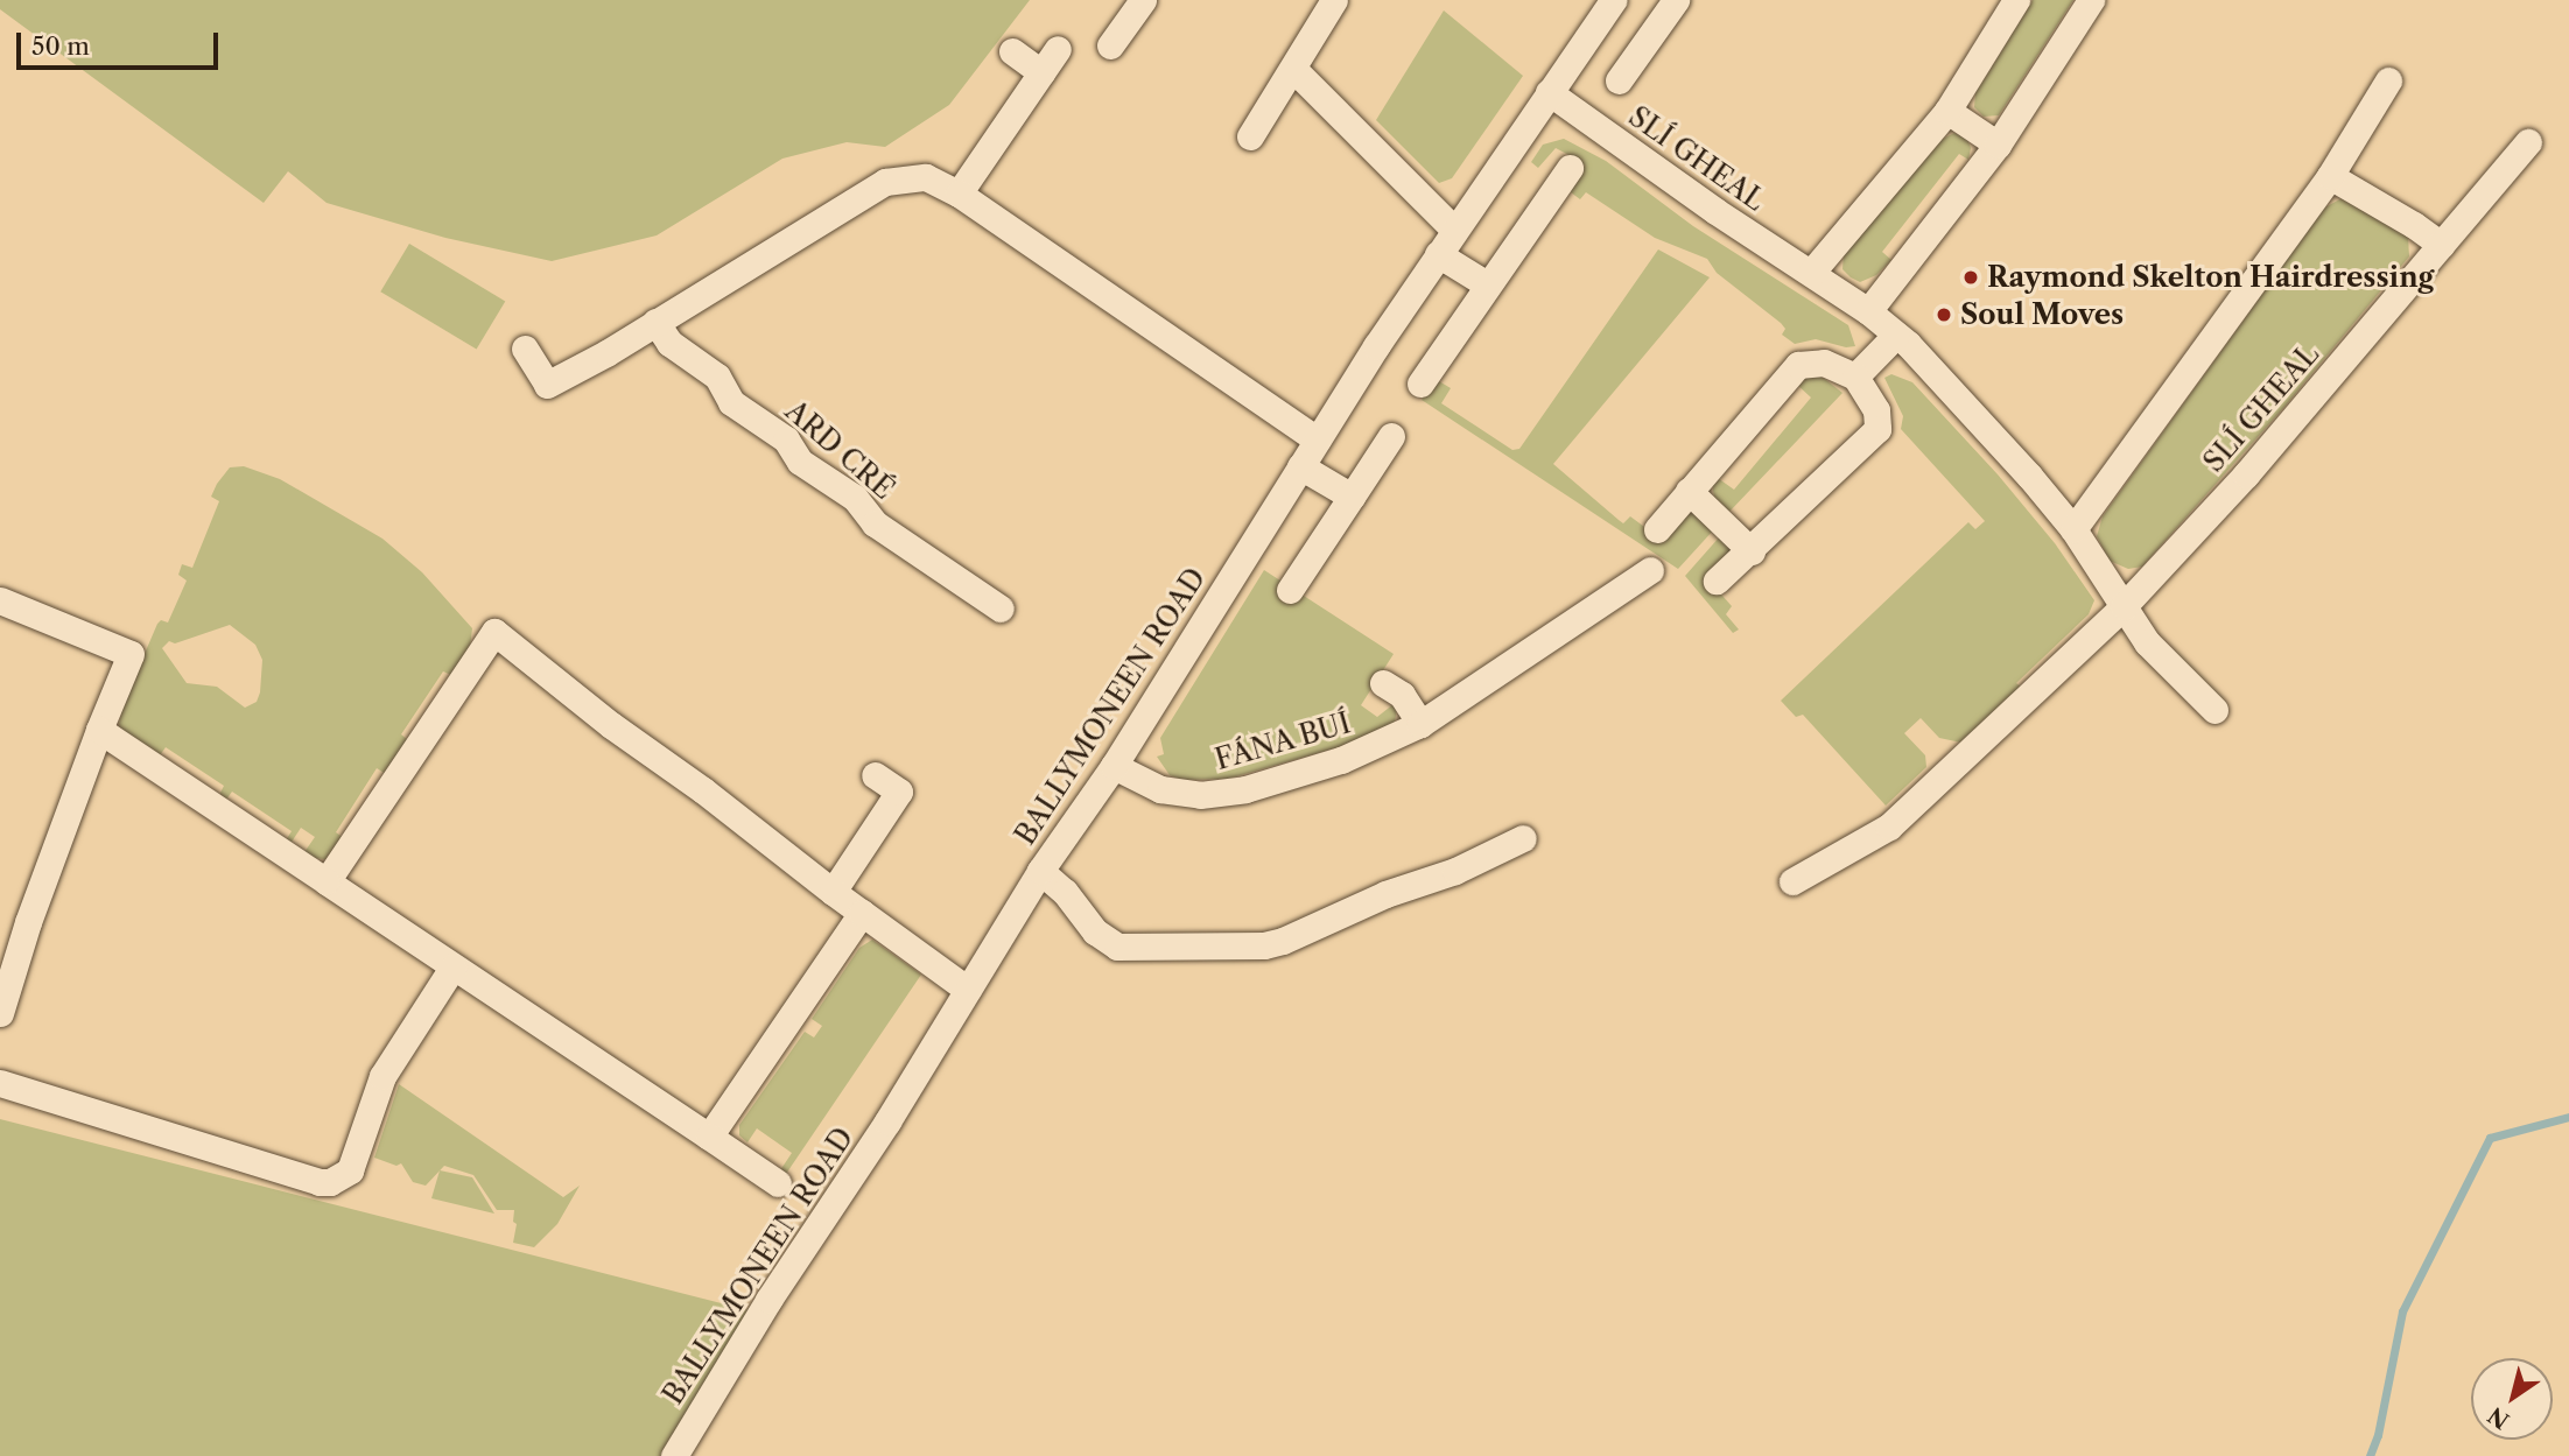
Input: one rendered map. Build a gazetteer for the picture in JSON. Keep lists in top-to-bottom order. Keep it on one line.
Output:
{"streets":{"street":["SLÍ GHEAL","ARD CRÉ","BALLYMONEEN ROAD","FÁNA BUÍ"]},"crossings":[["SLÍ GHEAL","BALLYMONEEN ROAD"],["BALLYMONEEN ROAD","FÁNA BUÍ"]],"places":["Raymond Skelton Hairdressing","Soul Moves"],"scale_bar":"50 m","north":"bottom left"}
